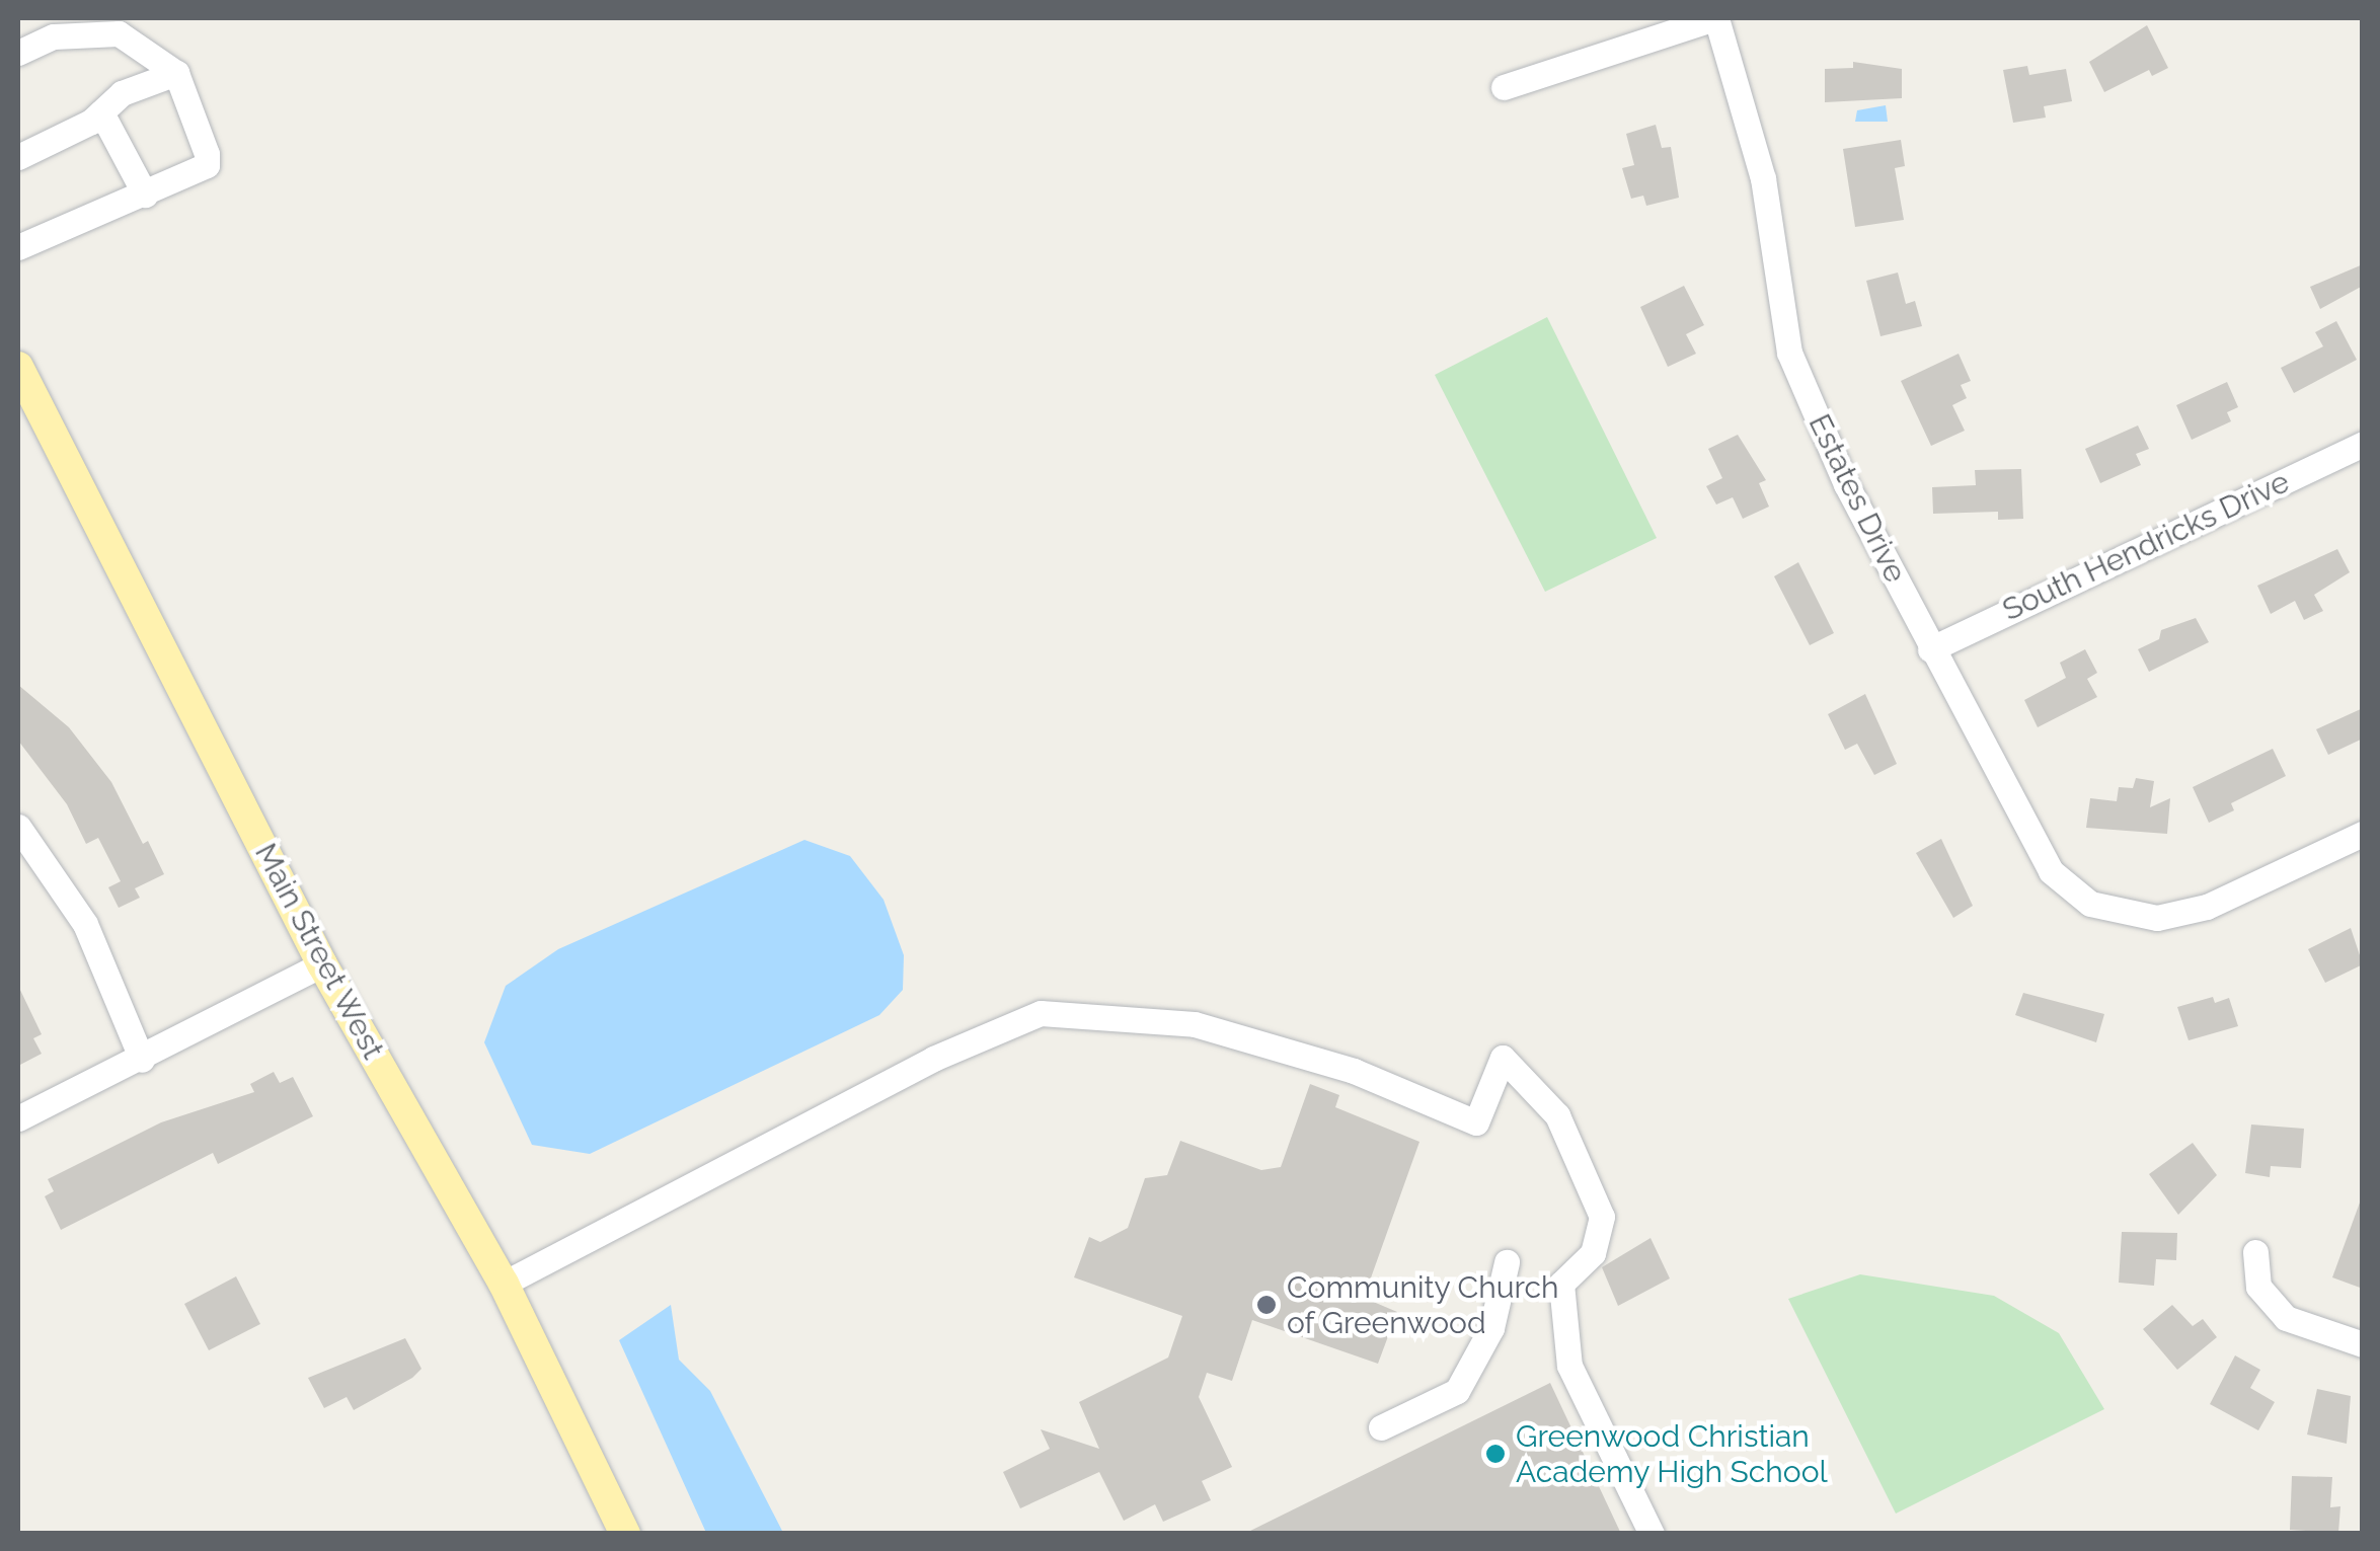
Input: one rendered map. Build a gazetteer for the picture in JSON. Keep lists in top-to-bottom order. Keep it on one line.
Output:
{"streets":{"main road":["Main Street West"],"street":["Estates Drive","South Hendricks Drive"]},"crossings":[["Estates Drive","South Hendricks Drive"]],"places":["Community Church of Greenwood","Greenwood Christian Academy High School"]}
